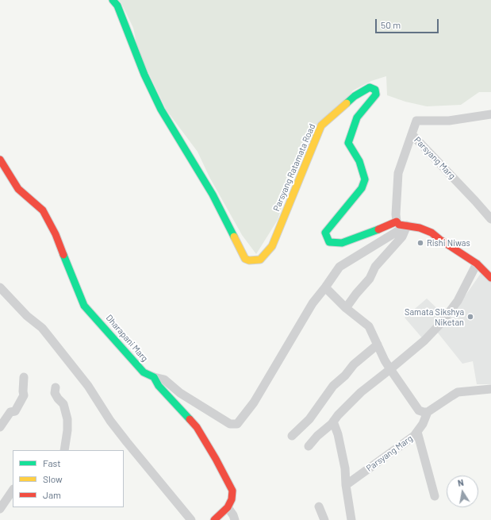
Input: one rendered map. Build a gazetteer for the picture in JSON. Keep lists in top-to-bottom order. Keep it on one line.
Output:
{"streets":{"street":["Parsyang Marg","Parsyang Ratamata Road","Dharapani Marg"]},"crossings":[["Parsyang Marg","Parsyang Ratamata Road"]],"places":["Rishi Niwas","Samata Sikshya Niketan"],"legend":["Fast","Slow","Jam"],"scale_bar":"50 m","north":"top"}
